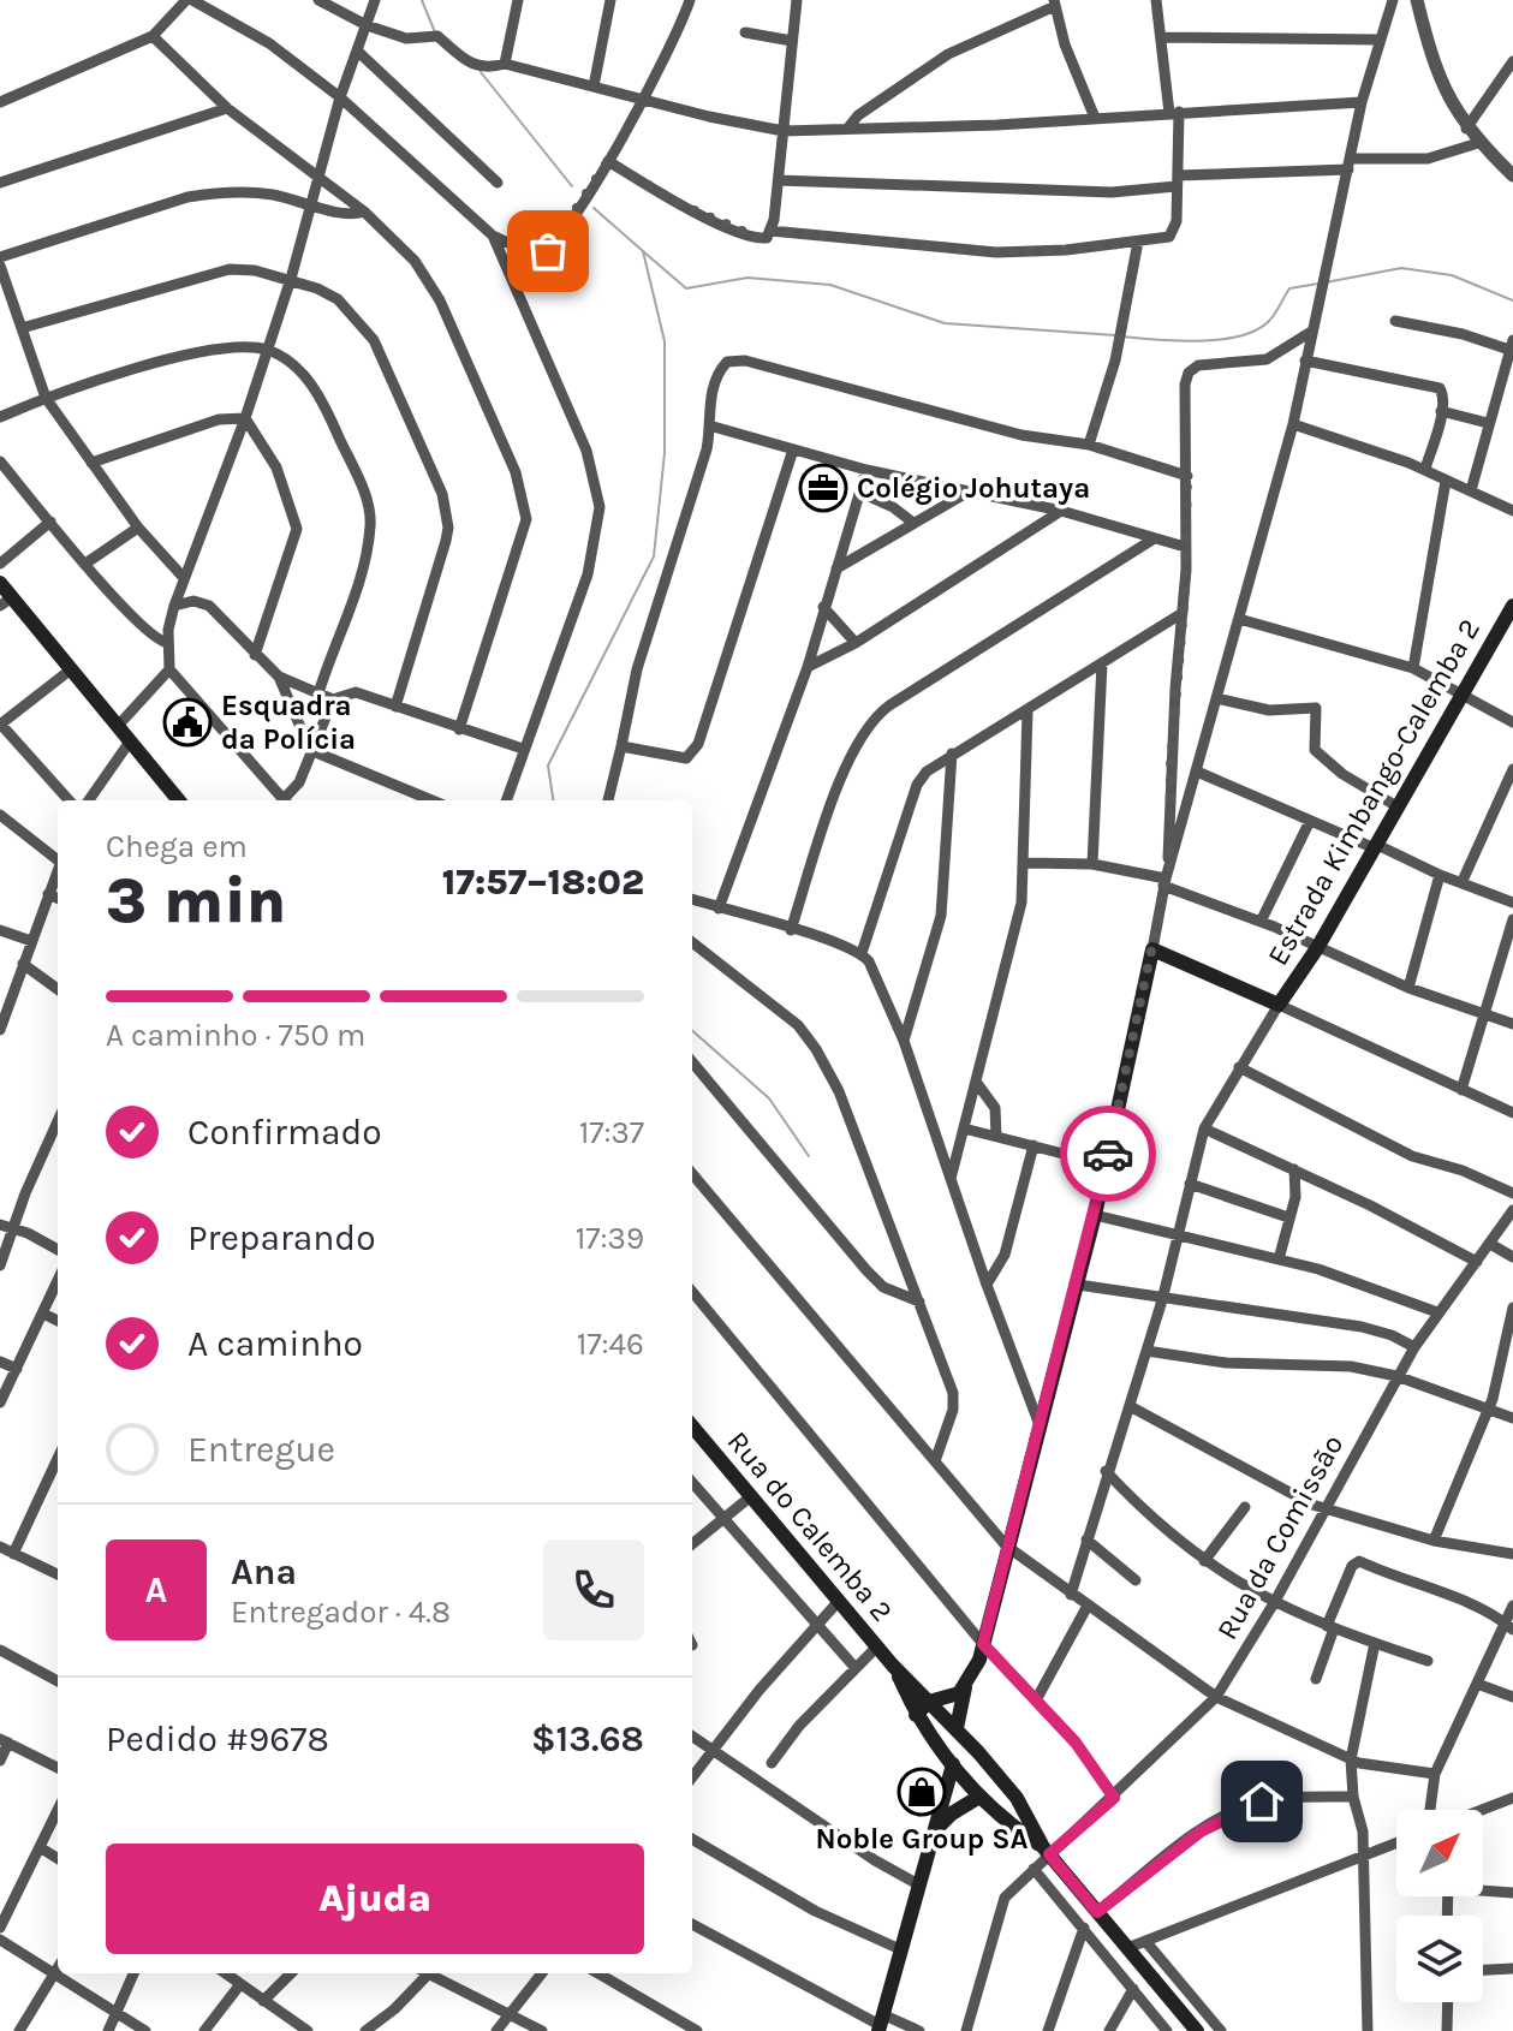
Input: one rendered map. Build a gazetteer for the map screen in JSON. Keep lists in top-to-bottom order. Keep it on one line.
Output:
{"streets":{"main road":["Estrada Kimbango-Calemba 2","Rua do Calemba 2"],"street":["Rua da Comissão"]},"crossings":[["Rua do Calemba 2","Rua da Comissão"]],"places":{"office":["Colégio Johutaya"],"public building":["Esquadra da Polícia"],"shop":["Noble Group SA"]},"north":"top right","page":{"heading":["3 min","Chega em","17:57–18:02"],"panel":["Ana","Entregador · 4.8","Pedido #9678","$13.68"],"bar":"A caminho · 750 m","list":[["Confirmado","17:37"],["Preparando","17:39"],["A caminho","17:46"],"Entregue"],"round":"A","buttons":"Ajuda"}}
